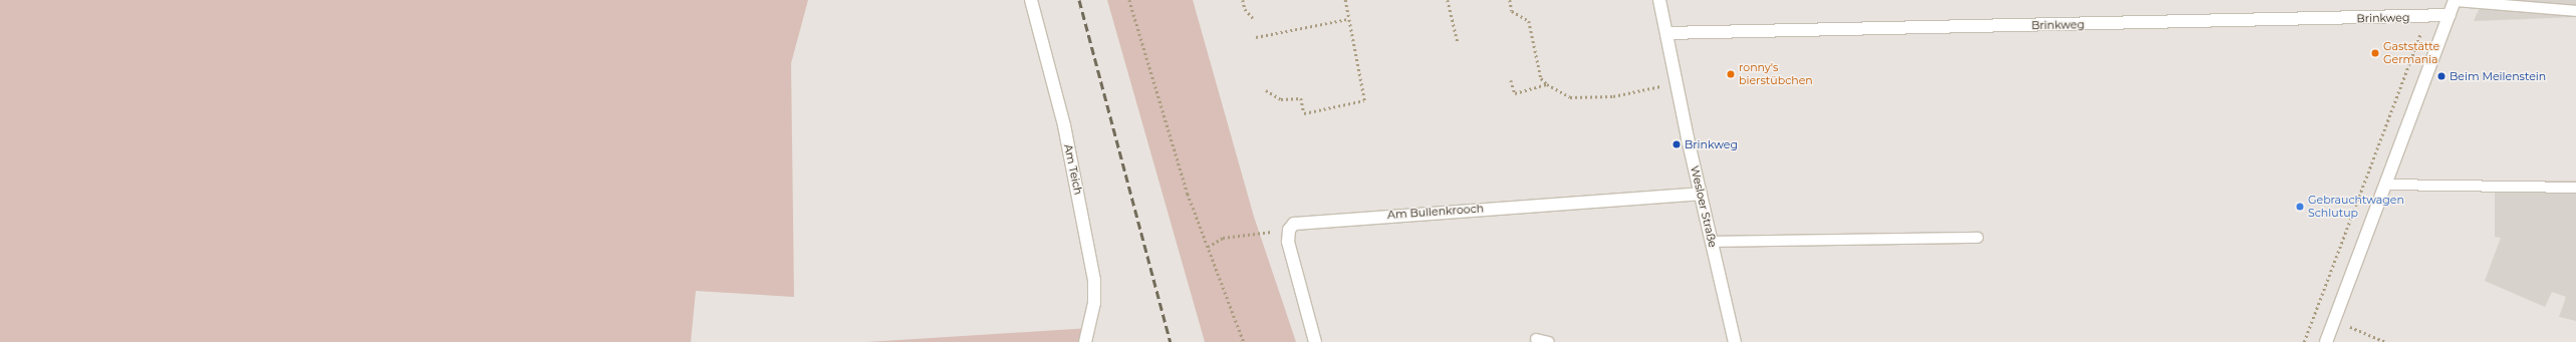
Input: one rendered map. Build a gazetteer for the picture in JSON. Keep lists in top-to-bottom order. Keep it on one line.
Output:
{"streets":{"street":["Brinkweg","Am Teich","Wesloer Straße","Am Bullenkrooch"]},"crossings":[["Brinkweg","Wesloer Straße"],["Wesloer Straße","Am Bullenkrooch"]],"places":["Gaststätte Germania","ronny's bierstübchen","Beim Meilenstein","Brinkweg","Gebrauchtwagen Schlutup"]}
